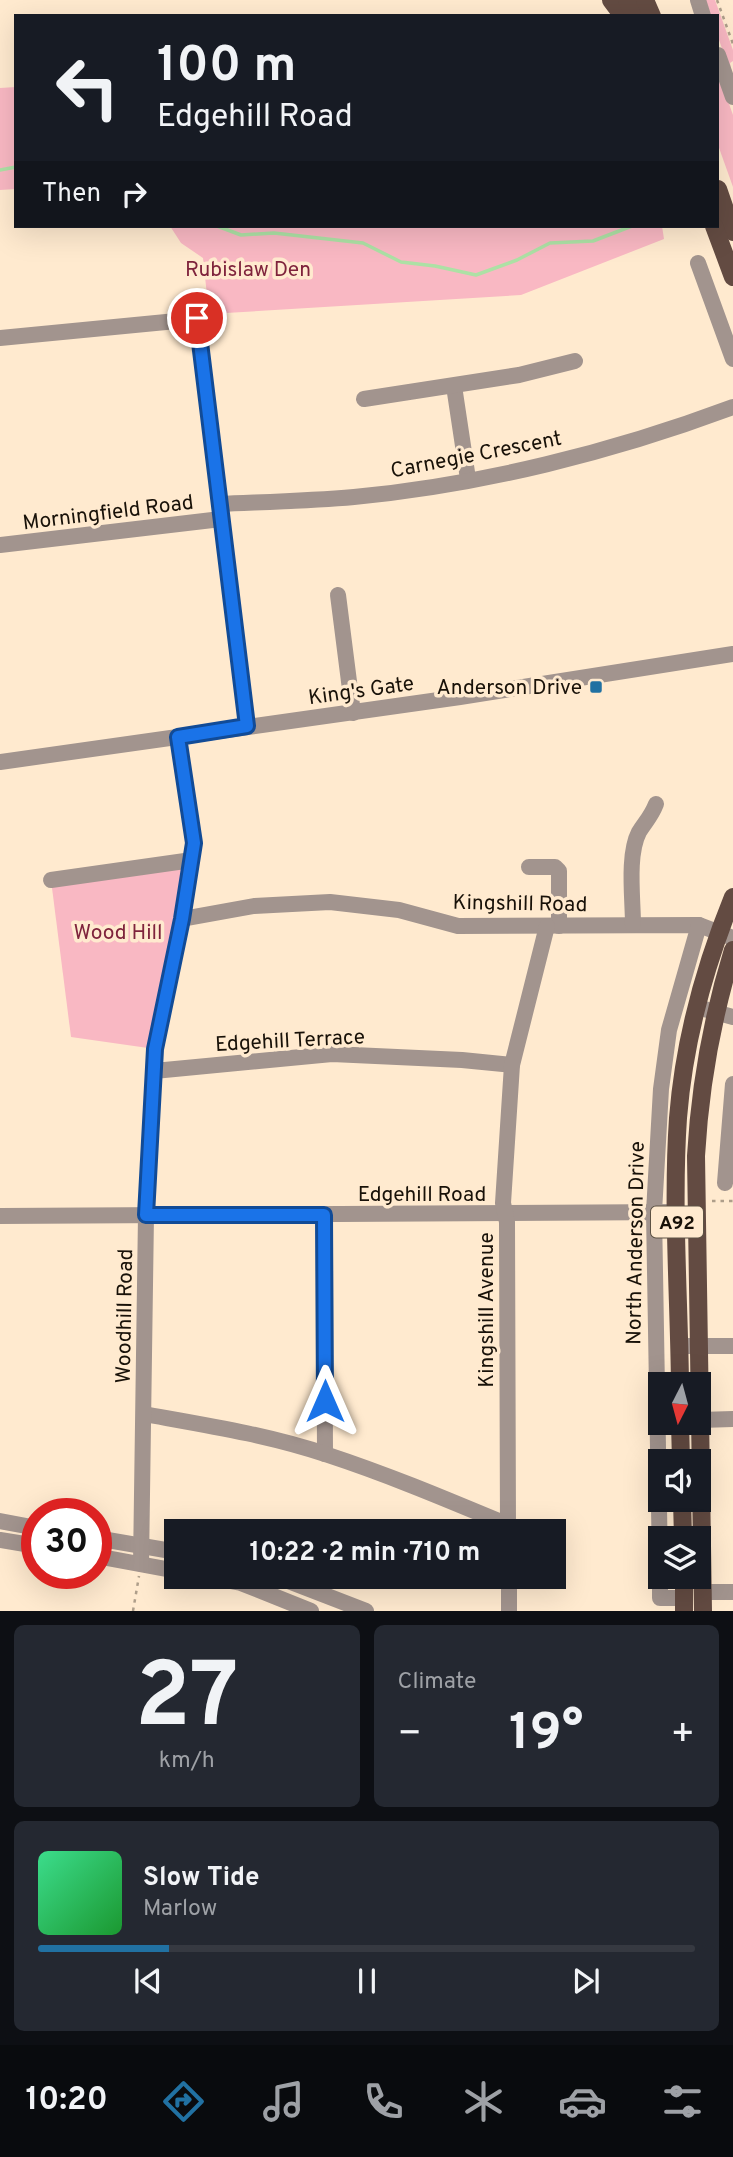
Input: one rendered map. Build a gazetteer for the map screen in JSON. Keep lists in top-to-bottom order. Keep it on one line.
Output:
{"streets":{"main road":["A92","North Anderson Drive"],"street":["Carnegie Crescent","Morningfield Road","King's Gate","Kingshill Road","Edgehill Terrace","Edgehill Road","Kingshill Avenue","Woodhill Road"]},"crossings":[["Carnegie Crescent","Morningfield Road"],["King's Gate","Woodhill Road"],["Kingshill Road","North Anderson Drive"],["Kingshill Road","Kingshill Avenue"],["Kingshill Road","Woodhill Road"],["Edgehill Terrace","Kingshill Avenue"],["Edgehill Terrace","Woodhill Road"],["Edgehill Road","North Anderson Drive"],["Edgehill Road","Kingshill Avenue"],["Edgehill Road","Woodhill Road"]],"parks":["Rubislaw Den","Wood Hill"],"places":{"transit":["Anderson Drive"]},"north":"bottom","page":{"turn":["100 m","Edgehill Road"],"then":"Then","limit":"30","trip":"10:22 · 2 min · 710 m","tile":[["27","km/h"],"Climate"],"heat":["−","19°","+"],"song":["Slow Tide","Marlow"],"tabs":"10:20"}}
